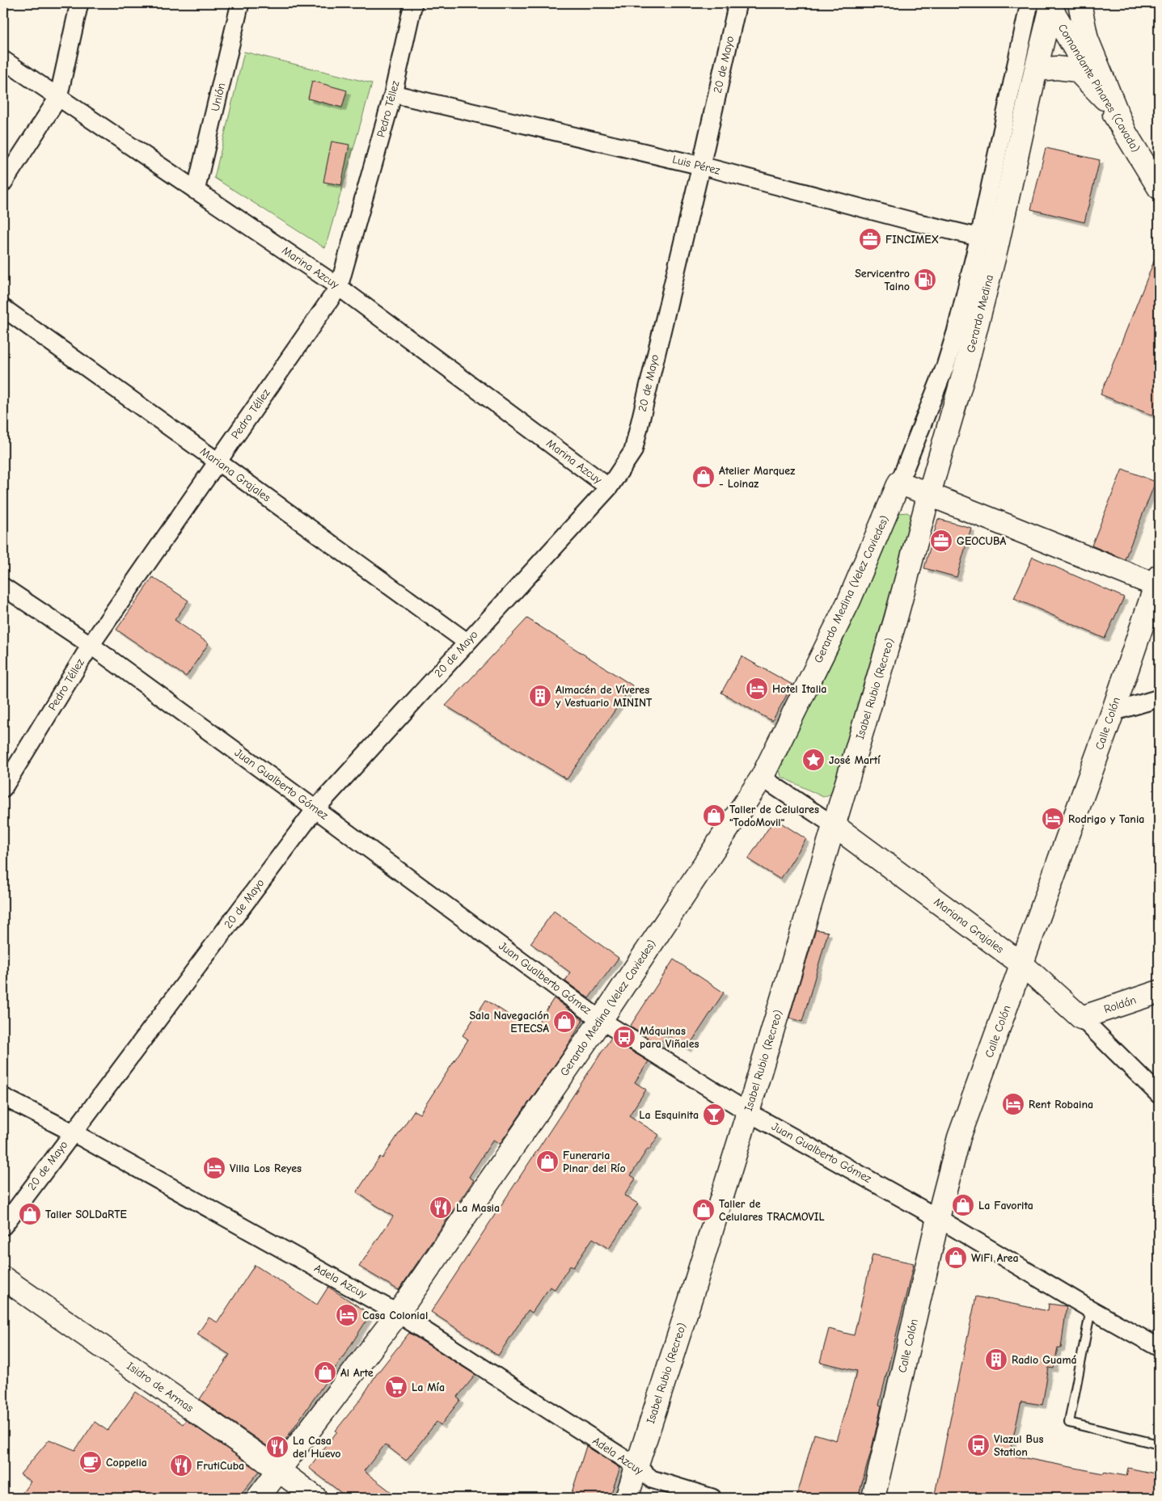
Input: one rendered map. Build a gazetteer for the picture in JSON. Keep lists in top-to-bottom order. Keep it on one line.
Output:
{"streets":{"main road":["Comandante Pinares (Cavada)","Gerardo Medina","Mariana Grajales","Gerardo Medina (Velez Caviedes)","Isabel Rubio (Recreo)","Calle Colón","Roldán","Isidro de Armas"],"street":["20 de Mayo","Unión","Pedro Téllez","Luis Pérez","Marina Azcuy","Juan Gualberto Gómez","Adela Azcuy"]},"crossings":[["20 de Mayo","Luis Pérez"],["20 de Mayo","Marina Azcuy"],["20 de Mayo","Mariana Grajales"],["20 de Mayo","Juan Gualberto Gómez"],["20 de Mayo","Adela Azcuy"],["Comandante Pinares (Cavada)","Gerardo Medina"],["Unión","Marina Azcuy"],["Pedro Téllez","Luis Pérez"],["Pedro Téllez","Marina Azcuy"],["Pedro Téllez","Mariana Grajales"],["Pedro Téllez","Juan Gualberto Gómez"],["Luis Pérez","Gerardo Medina"],["Gerardo Medina","Gerardo Medina (Velez Caviedes)"],["Gerardo Medina","Isabel Rubio (Recreo)"],["Mariana Grajales","Gerardo Medina (Velez Caviedes)"],["Mariana Grajales","Isabel Rubio (Recreo)"],["Mariana Grajales","Calle Colón"],["Mariana Grajales","Roldán"],["Gerardo Medina (Velez Caviedes)","Juan Gualberto Gómez"],["Gerardo Medina (Velez Caviedes)","Adela Azcuy"],["Gerardo Medina (Velez Caviedes)","Isidro de Armas"],["Isabel Rubio (Recreo)","Juan Gualberto Gómez"],["Isabel Rubio (Recreo)","Adela Azcuy"],["Calle Colón","Juan Gualberto Gómez"]],"places":{"office":["FINCIMEX","GEOCUBA"],"fuel station":["Servicentro Taino"],"shop":["Atelier Marquez - Loinaz","Taller de Celulares \"TodoMovil\"","Sala Navegación ETECSA","Funeraria Pinar del Río","La Favorita","Taller de Celulares TRACMOVIL","Taller SOLDaRTE","WiFi Area","Al Arte"],"hotel":["Hotel Italia","Rodrigo y Tania","Rent Robaina","Villa Los Reyes","Casa Colonial"],"building":["Almacén de Víveres y Vestuario MININT","Radio Guamá"],"place":["José Martí"],"bus stop":["Máquinas para Viñales","Viazul Bus Station"],"bar":["La Esquinita"],"restaurant":["La Masia","La Casa del Huevo","FrutiCuba"],"supermarket":["La Mía"],"cafe":["Coppelia"]}}
